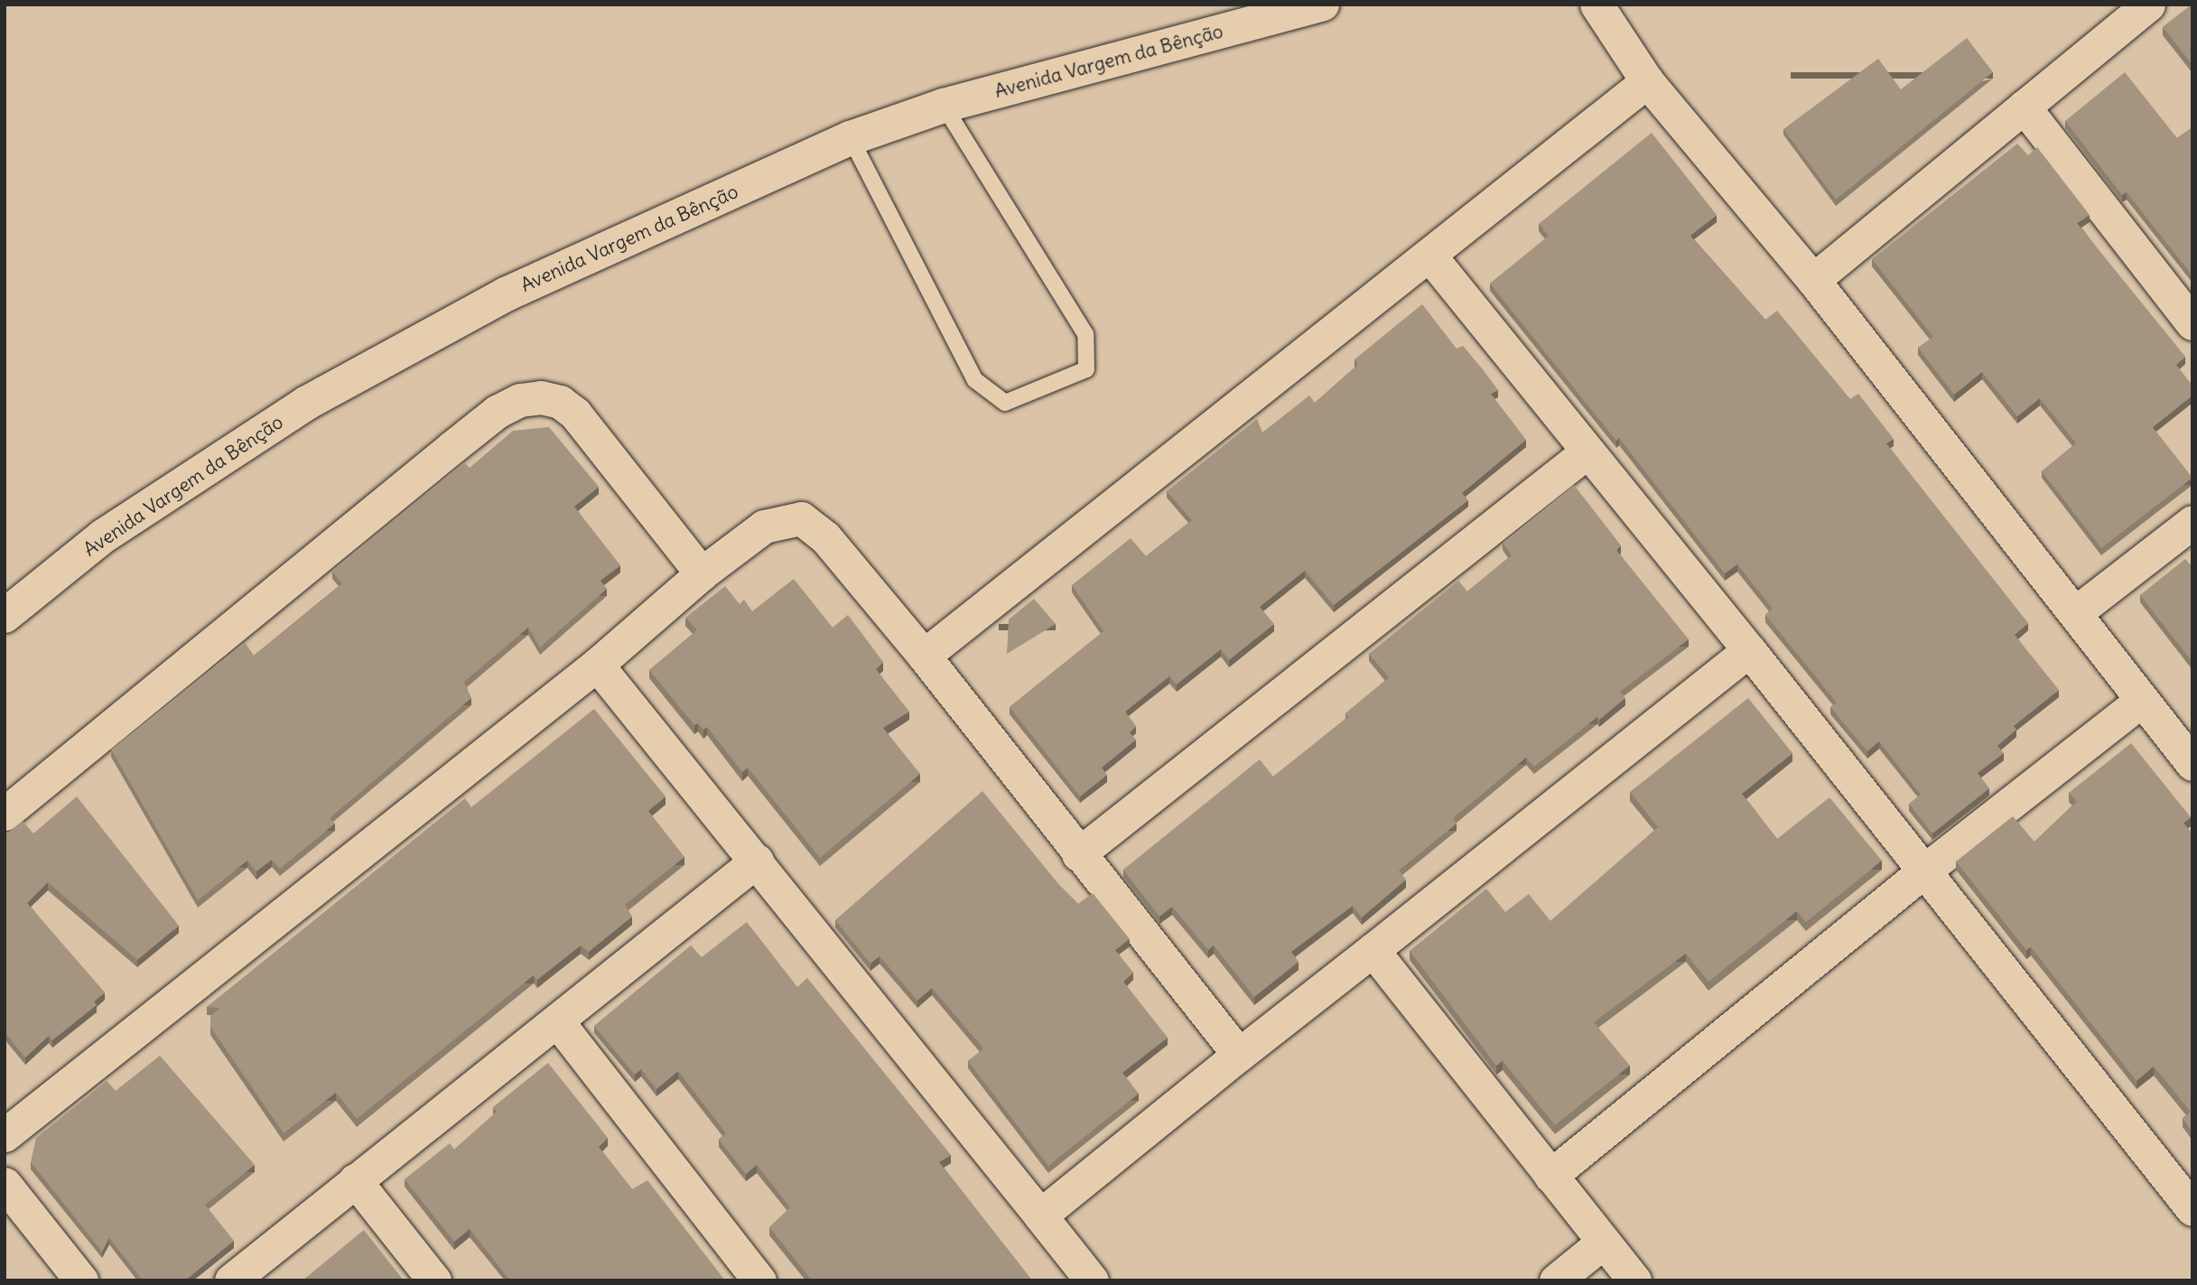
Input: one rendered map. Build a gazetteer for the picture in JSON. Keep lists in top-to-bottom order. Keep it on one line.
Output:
{"streets":{"street":["Avenida Vargem da Bênção"]}}
